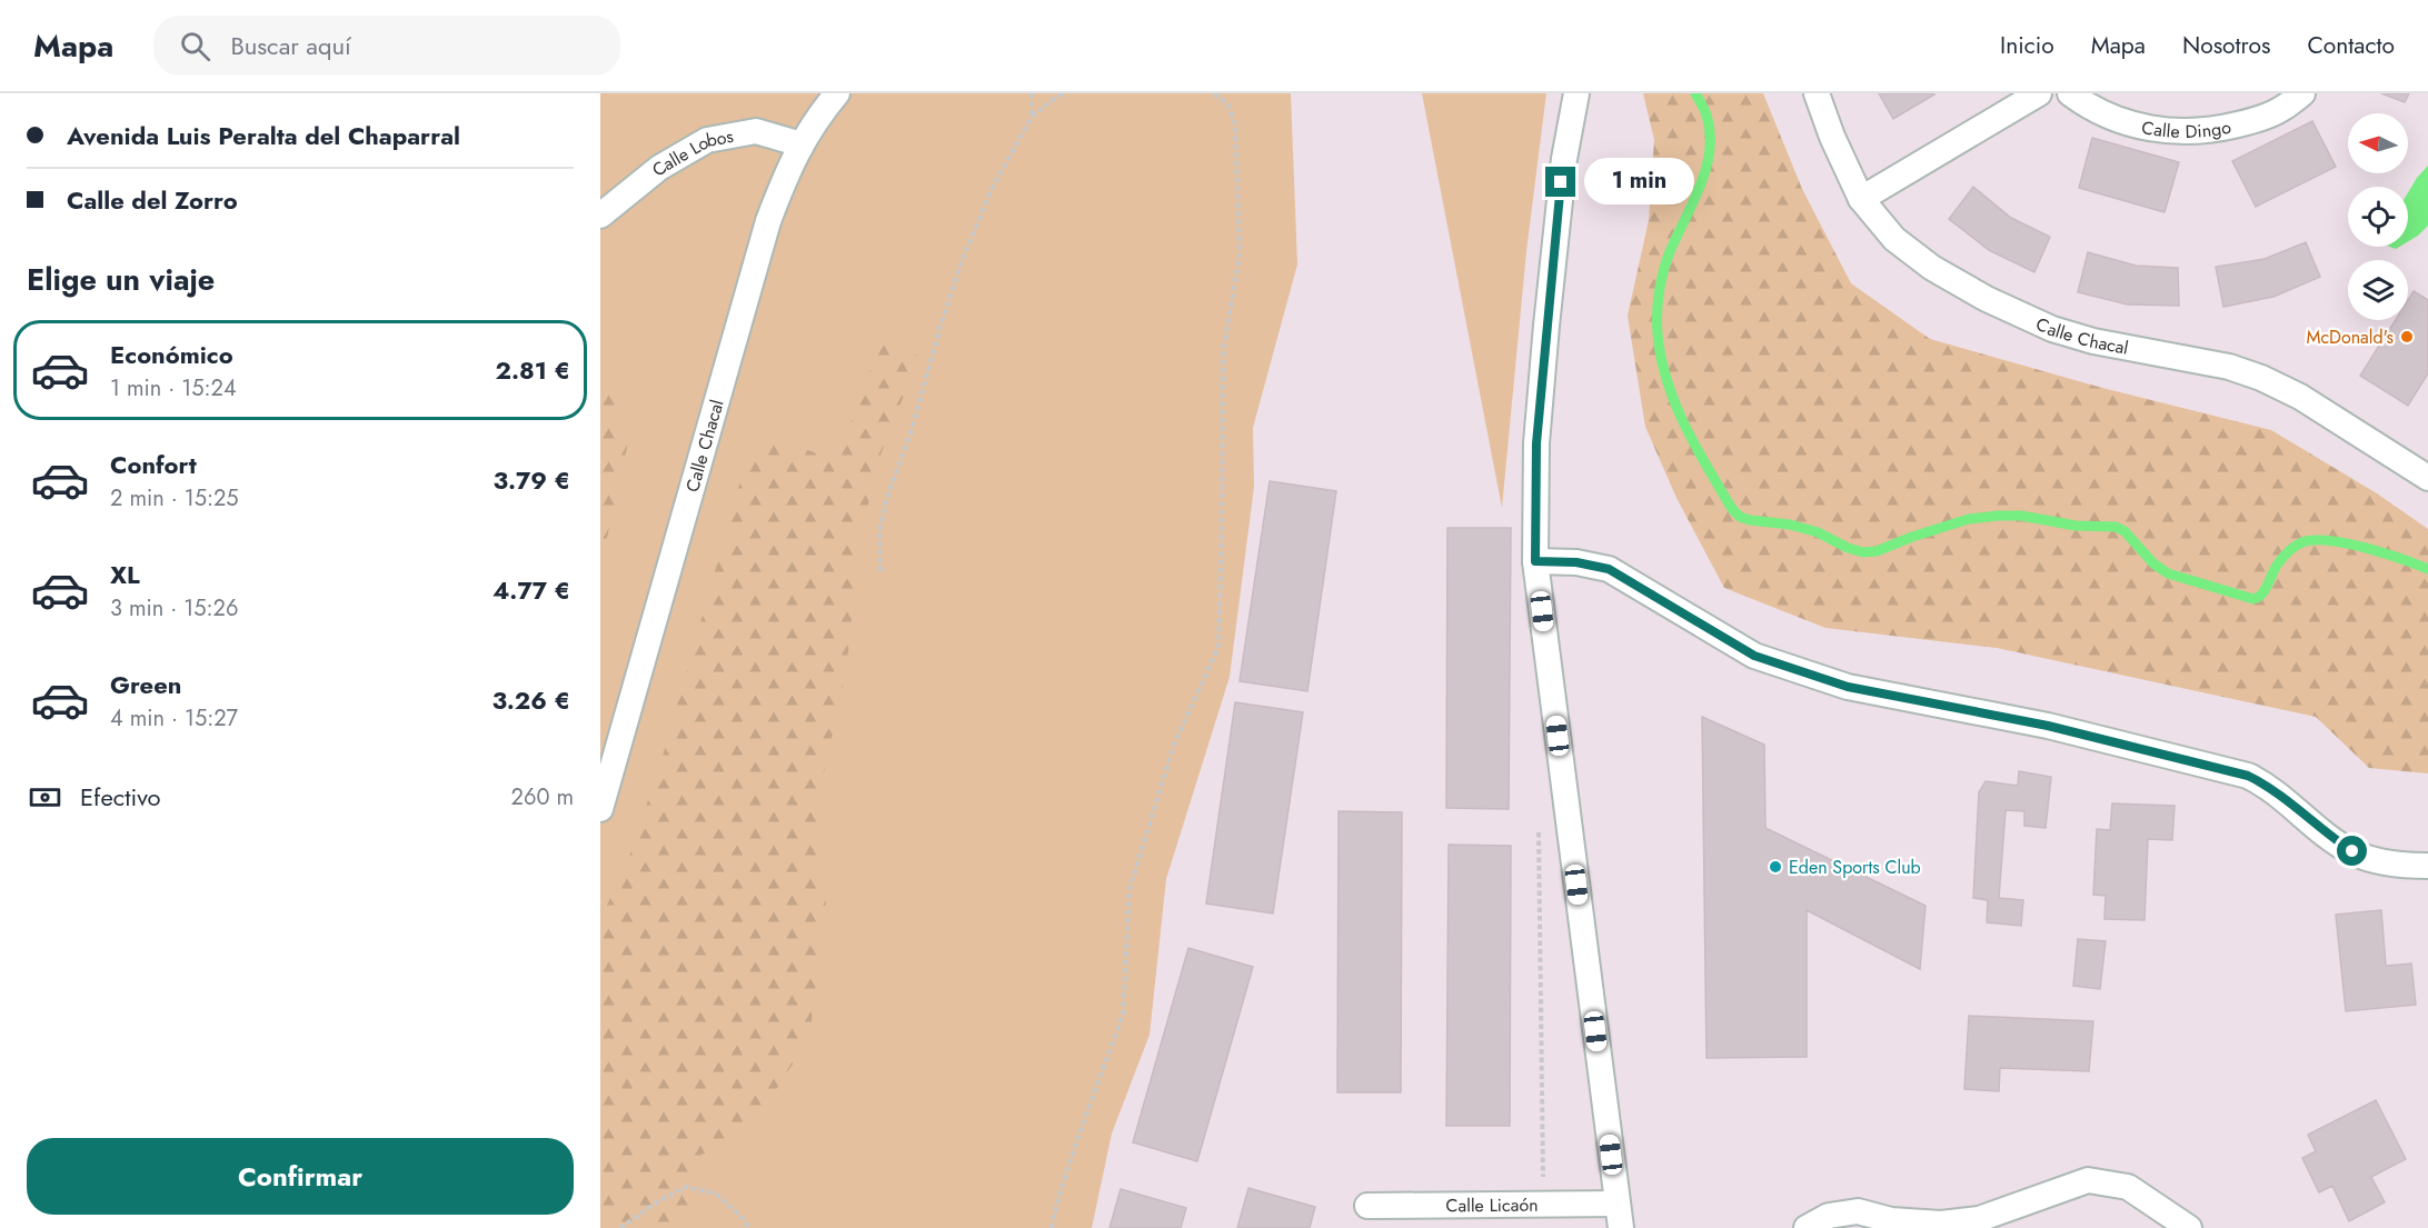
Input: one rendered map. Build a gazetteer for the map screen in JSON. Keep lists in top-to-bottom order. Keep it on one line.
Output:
{"streets":{"street":["Calle Dingo","Calle Lobos","Calle Chacal","Calle Licaón"]},"crossings":[["Calle Lobos","Calle Chacal"]],"places":["McDonald's","Eden Sports Club"],"north":"left","page":{"header":"Mapa","search":"Buscar aquí","nav":["Inicio","Mapa","Nosotros","Contacto"],"banner":["Avenida Luis Peralta del Chaparral","Calle del Zorro"],"bubble":"1 min","heading":"Elige un viaje","list":[{"name":"Económico","note":"1 min · 15:24","value":"2.81 €"},{"name":"Confort","note":"2 min · 15:25","value":"3.79 €"},{"name":"XL","note":"3 min · 15:26","value":"4.77 €"},{"name":"Green","note":"4 min · 15:27","value":"3.26 €"}],"pay":["Efectivo","260 m"],"buttons":"Confirmar"}}
